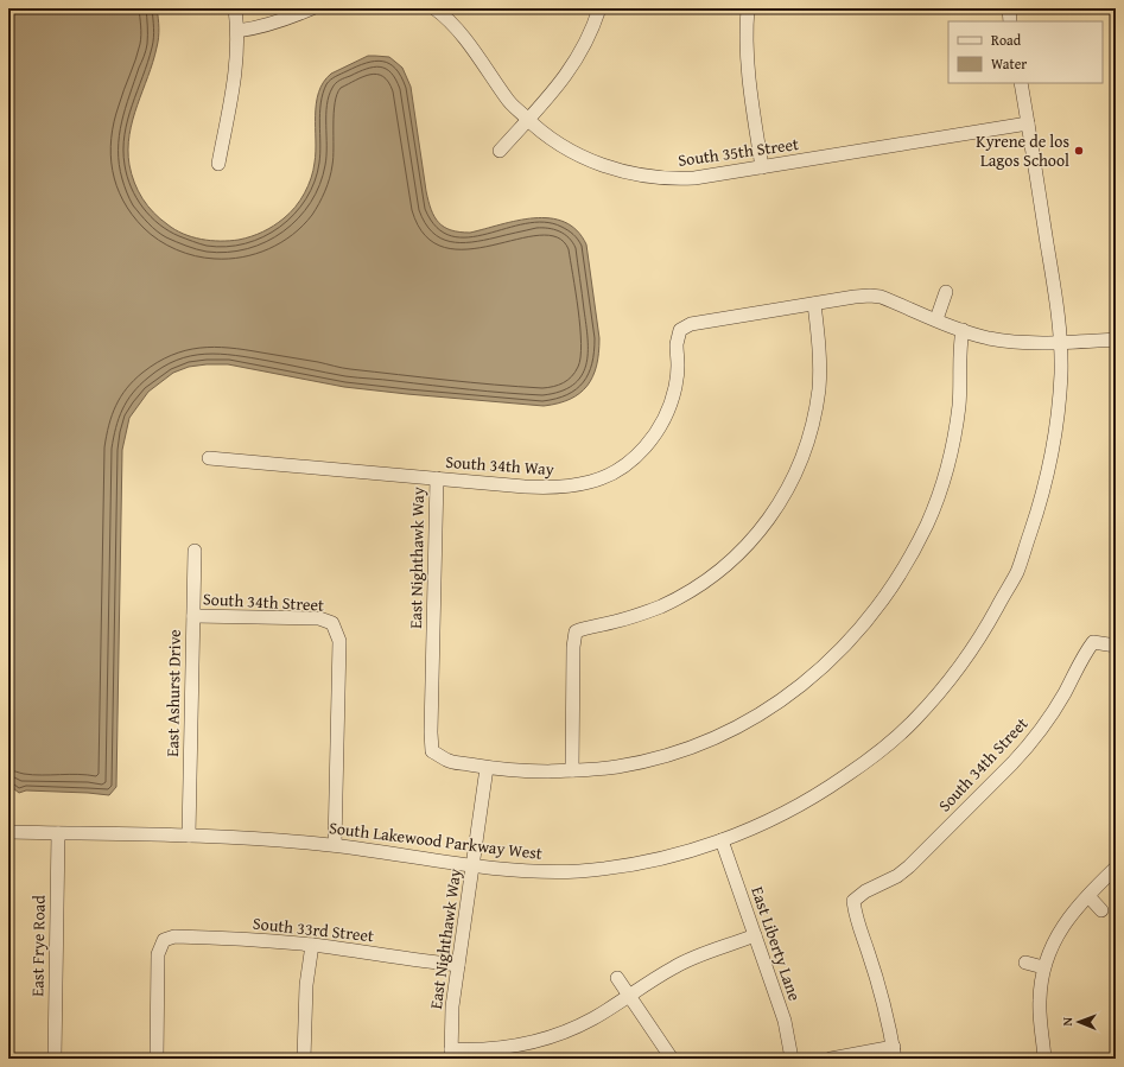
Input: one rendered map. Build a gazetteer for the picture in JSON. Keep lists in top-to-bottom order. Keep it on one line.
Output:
{"streets":{"street":["South 35th Street","South 34th Way","East Nighthawk Way","South 34th Street","East Ashurst Drive","South Lakewood Parkway West","South 33rd Street","East Liberty Lane","East Frye Road"]},"crossings":[["South 35th Street","South Lakewood Parkway West"],["South 34th Way","East Nighthawk Way"],["South 34th Way","South Lakewood Parkway West"],["East Nighthawk Way","South Lakewood Parkway West"],["East Nighthawk Way","South 33rd Street"],["South 34th Street","East Ashurst Drive"],["South 34th Street","South Lakewood Parkway West"],["East Ashurst Drive","South Lakewood Parkway West"],["South Lakewood Parkway West","East Liberty Lane"],["South Lakewood Parkway West","East Frye Road"]],"places":["Kyrene de los Lagos School"],"legend":["Road","Water"],"north":"left"}
